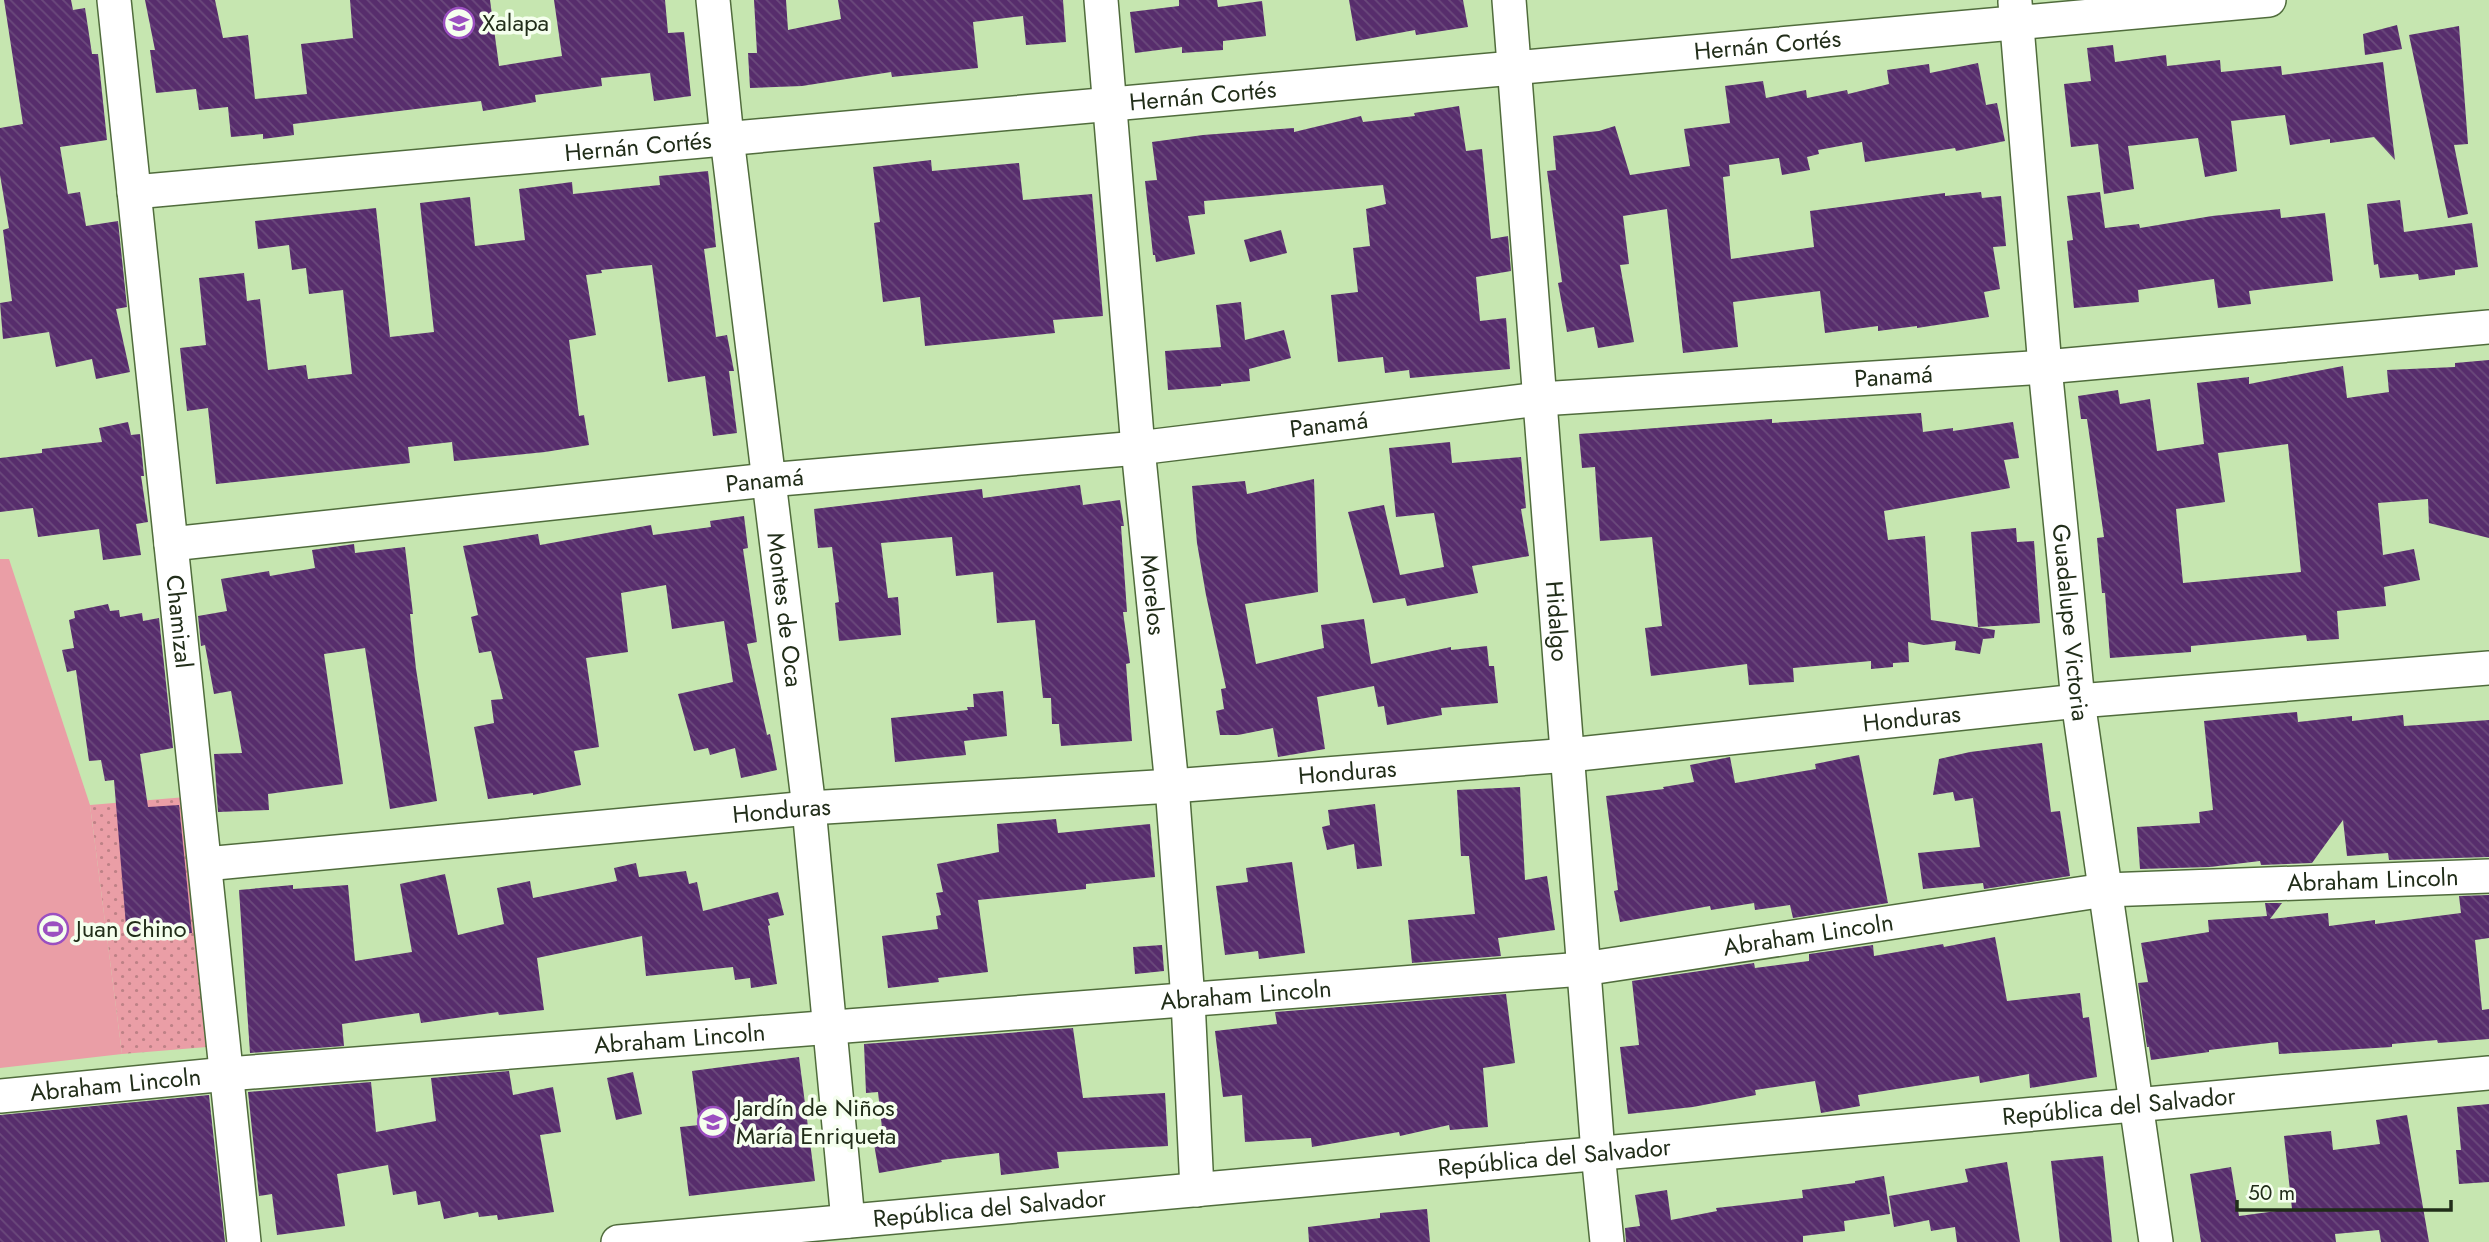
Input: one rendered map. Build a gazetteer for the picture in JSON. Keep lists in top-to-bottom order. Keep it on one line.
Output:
{"streets":{"street":["Hernán Cortés","Panamá","Morelos","Montes de Oca","Chamizal","Hidalgo","Guadalupe Victoria","Honduras","Abraham Lincoln","República del Salvador"]},"crossings":[["Hernán Cortés","Morelos"],["Hernán Cortés","Montes de Oca"],["Hernán Cortés","Chamizal"],["Hernán Cortés","Hidalgo"],["Hernán Cortés","Guadalupe Victoria"],["Panamá","Morelos"],["Panamá","Montes de Oca"],["Panamá","Chamizal"],["Panamá","Hidalgo"],["Panamá","Guadalupe Victoria"],["Morelos","Honduras"],["Morelos","Abraham Lincoln"],["Morelos","República del Salvador"],["Montes de Oca","Honduras"],["Montes de Oca","Abraham Lincoln"],["Montes de Oca","República del Salvador"],["Chamizal","Honduras"],["Chamizal","Abraham Lincoln"],["Hidalgo","Honduras"],["Hidalgo","Abraham Lincoln"],["Hidalgo","República del Salvador"],["Guadalupe Victoria","Honduras"],["Guadalupe Victoria","Abraham Lincoln"],["Guadalupe Victoria","República del Salvador"]],"places":{"school or university":["Xalapa","Jardín de Niños María Enriqueta"],"sports":["Juan Chino"]},"scale_bar":"50 m"}
